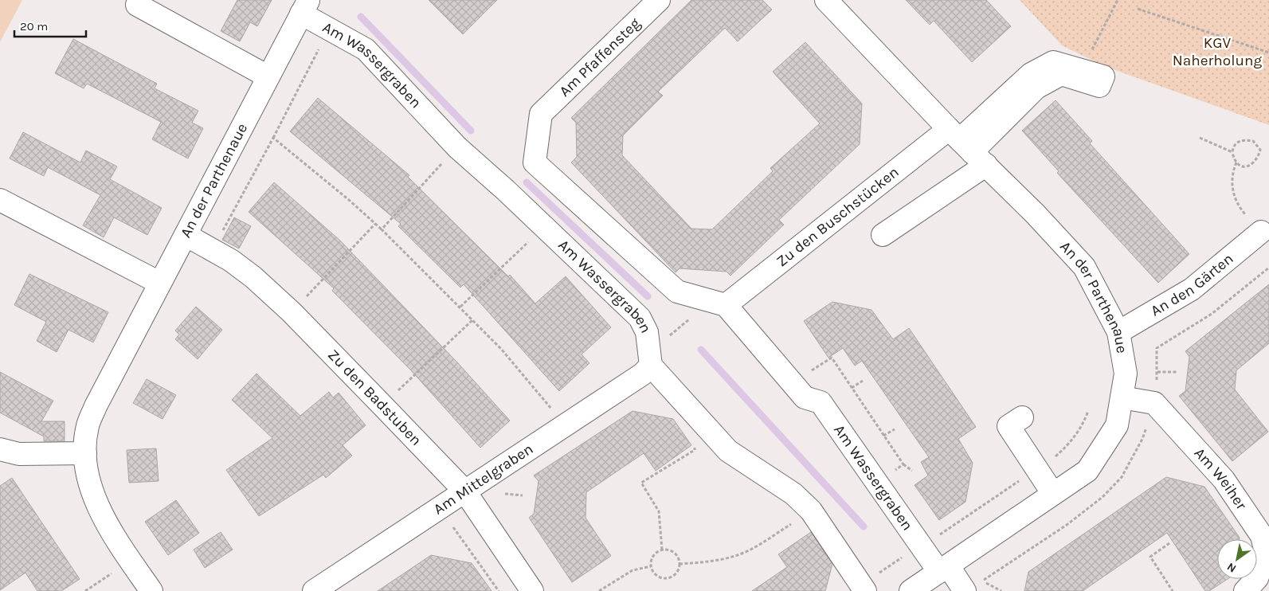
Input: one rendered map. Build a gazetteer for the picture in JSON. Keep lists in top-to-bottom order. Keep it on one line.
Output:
{"streets":{"street":["Am Pfaffensteg","Am Wassergraben","An der Parthenaue","Zu den Buschstücken","An den Gärten","Zu den Badstuben","Am Weiher","Am Mittelgraben"]},"crossings":[["Am Pfaffensteg","Am Wassergraben"],["Am Pfaffensteg","Zu den Buschstücken"],["Am Wassergraben","An der Parthenaue"],["Am Wassergraben","Zu den Buschstücken"],["Am Wassergraben","Am Mittelgraben"],["An der Parthenaue","Zu den Buschstücken"],["An der Parthenaue","An den Gärten"],["An der Parthenaue","Zu den Badstuben"],["Zu den Badstuben","Am Mittelgraben"]],"parks":["KGV Naherholung"],"scale_bar":"20 m","north":"bottom left"}
